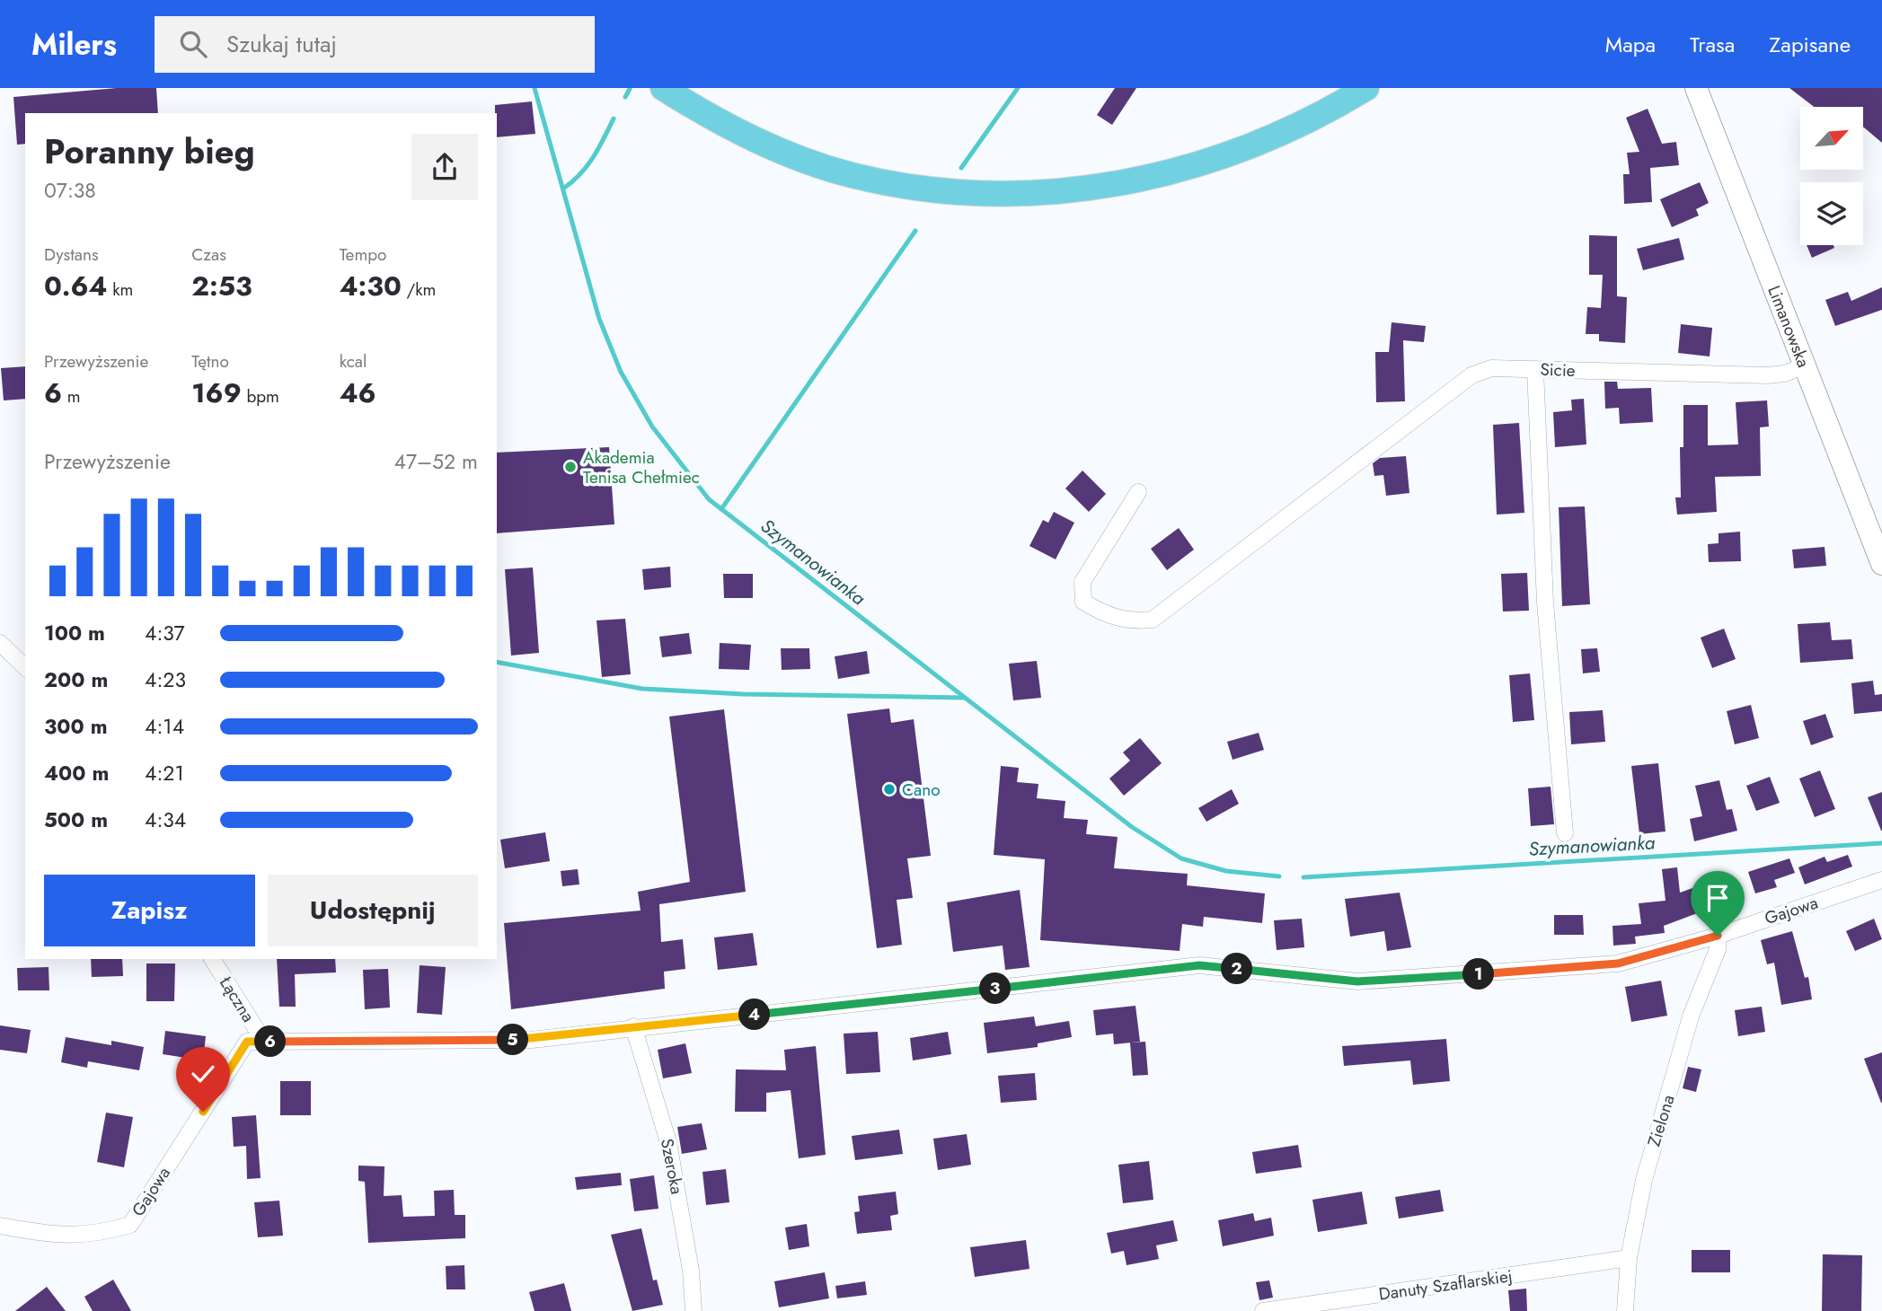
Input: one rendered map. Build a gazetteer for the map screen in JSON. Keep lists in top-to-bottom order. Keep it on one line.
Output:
{"streets":{"main road":["Limanowska"],"street":["Sicie","Gajowa","Łączna","Zielona","Szeroka","Danuty Szaflarskiej"]},"crossings":[["Limanowska","Sicie"],["Gajowa","Łączna"],["Gajowa","Zielona"],["Gajowa","Szeroka"],["Zielona","Danuty Szaflarskiej"]],"water":["Szymanowianka"],"places":["Akademia Tenisa Chełmiec","Cano"],"north":"top right","page":{"header":"Milers","search":"Szukaj tutaj","nav":["Mapa","Trasa","Zapisane"],"heading":["Poranny bieg","07:38"],"stats":[["Dystans","0.64 km"],["Czas","2:53"],["Tempo","4:30 /km"],["Przewyższenie","6 m"],["Tętno","169 bpm"],["kcal","46"]],"chart":["Przewyższenie","47–52 m"],"list":[{"name":"100 m","note":"4:37"},{"name":"200 m","note":"4:23"},{"name":"300 m","note":"4:14"},{"name":"400 m","note":"4:21"},{"name":"500 m","note":"4:34"}],"buttons":["Zapisz","Udostępnij"],"pins":["2","1","3","4","5","6"]}}
